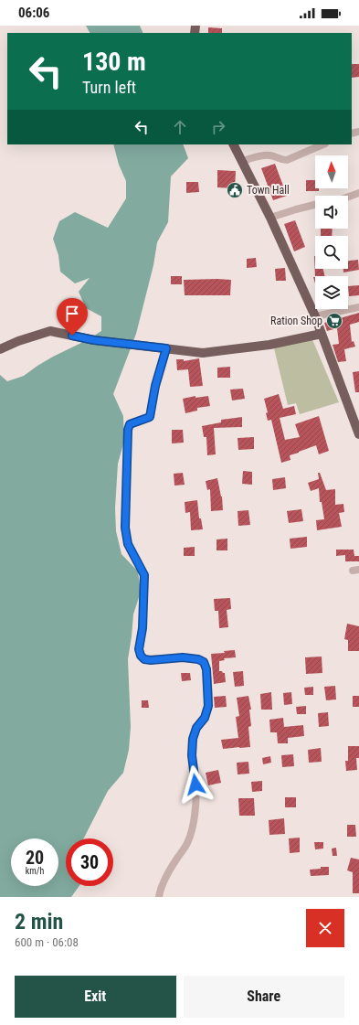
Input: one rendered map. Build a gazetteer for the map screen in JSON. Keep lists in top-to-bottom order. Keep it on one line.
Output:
{"places":{"public building":["Town Hall"],"supermarket":["Ration Shop"]},"north":"top","page":{"status":"06:06","turn":["130 m","Turn left"],"speed":"20 km/h","limit":"30","heading":["2 min","600 m · 06:08"],"buttons":["Exit","Share"]}}
